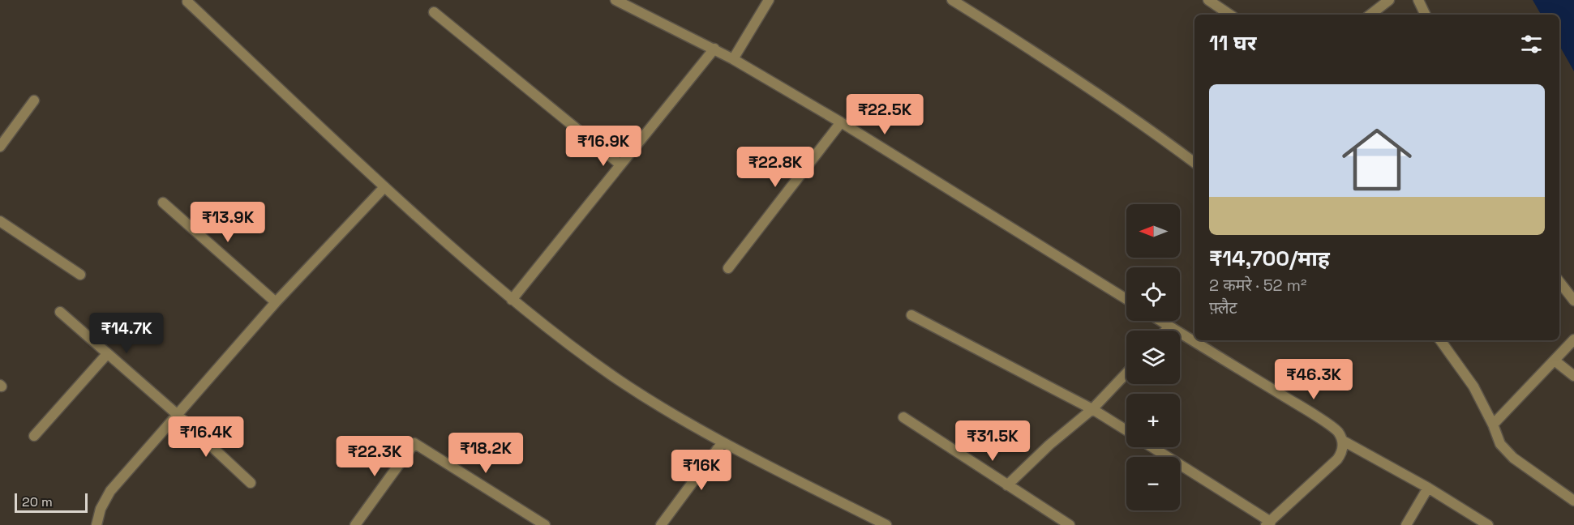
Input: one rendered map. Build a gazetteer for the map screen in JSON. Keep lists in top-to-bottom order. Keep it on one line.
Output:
{"scale_bar":"20 m","north":"left","page":{"heading":"11 घर","list":[{"name":"₹14,700/माह","note":"2 कमरे · 52 m² · फ़्लैट"}],"price":["₹22.5K","₹16.9K","₹22.8K","₹13.9K","₹14.7K","₹46.3K","₹16.4K","₹31.5K","₹18.2K","₹22.3K","₹16K"],"map_buttons":["+","−"],"scale":"20 m"}}
